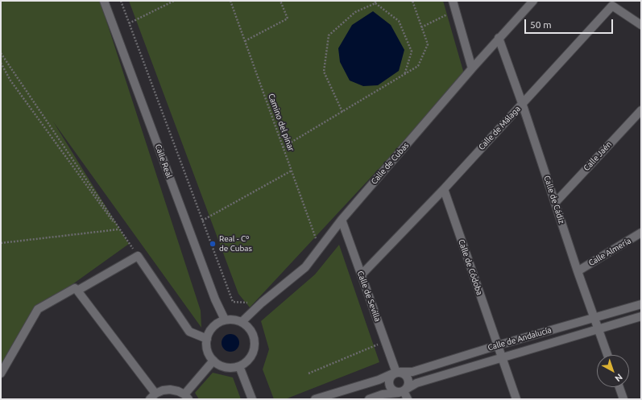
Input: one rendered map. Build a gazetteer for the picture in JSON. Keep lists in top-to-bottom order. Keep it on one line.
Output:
{"streets":{"street":["Calle de Málaga","Calle Jaén","Calle Real","Calle de Cubas","Calle de Cádiz","Calle Almería","Calle de Códoba","Calle de Sevilla","Calle de Andalucía"],"path":["Camino del pinar"]},"crossings":[["Camino del pinar","Calle de Cubas"],["Calle de Málaga","Calle de Cádiz"],["Calle de Málaga","Calle de Códoba"],["Calle de Málaga","Calle de Sevilla"],["Calle Jaén","Calle de Cádiz"],["Calle Real","Calle de Cubas"],["Calle de Cubas","Calle de Cádiz"],["Calle de Cubas","Calle de Sevilla"],["Calle de Cádiz","Calle Almería"],["Calle de Cádiz","Calle de Andalucía"],["Calle de Códoba","Calle de Andalucía"],["Calle de Sevilla","Calle de Andalucía"]],"places":["Real - Cº de Cubas"],"scale_bar":"50 m","north":"bottom right"}
